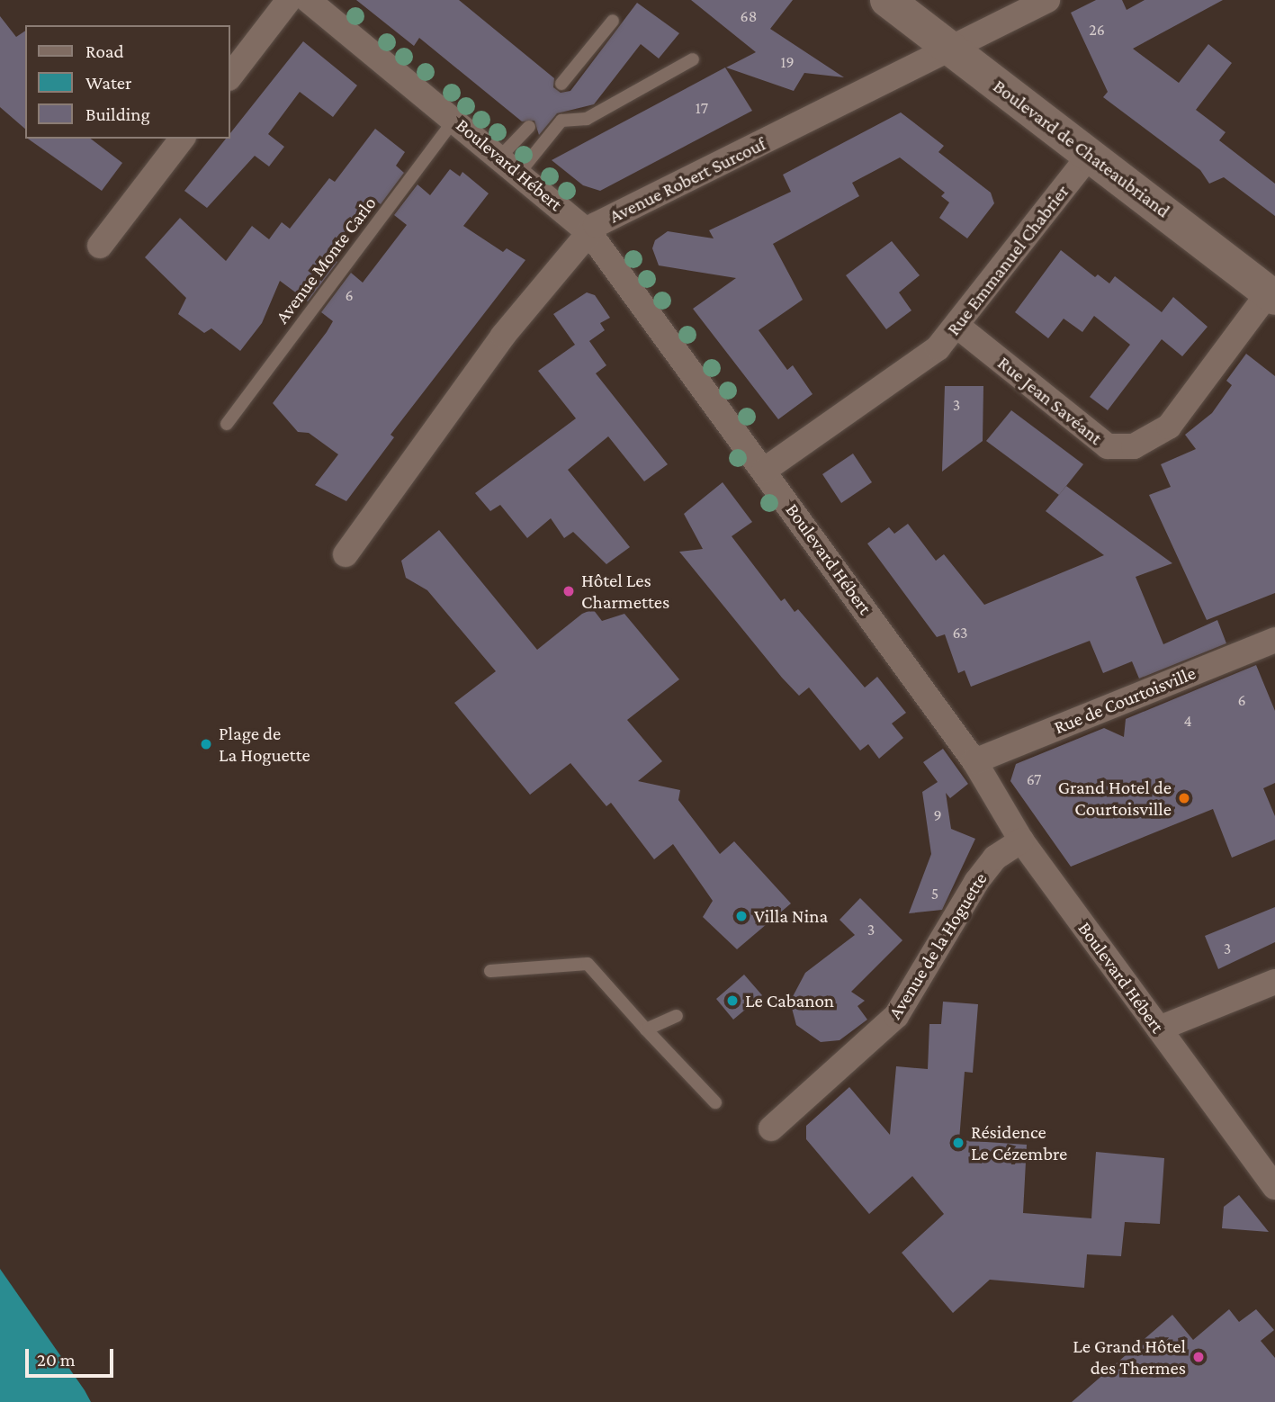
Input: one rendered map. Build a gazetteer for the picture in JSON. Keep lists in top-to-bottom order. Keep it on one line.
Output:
{"streets":{"main road":["Boulevard de Chateaubriand"],"street":["Boulevard Hébert","Avenue Robert Surcouf","Rue Emmanuel Chabrier","Rue Jean Savéant","Rue de Courtoisville","Avenue de la Hoguette"],"lane":["Avenue Monte Carlo"]},"crossings":[["Boulevard de Chateaubriand","Avenue Robert Surcouf"],["Boulevard de Chateaubriand","Rue Emmanuel Chabrier"],["Boulevard de Chateaubriand","Rue Jean Savéant"],["Boulevard Hébert","Avenue Robert Surcouf"],["Boulevard Hébert","Avenue Monte Carlo"],["Boulevard Hébert","Rue Emmanuel Chabrier"],["Boulevard Hébert","Rue de Courtoisville"],["Boulevard Hébert","Avenue de la Hoguette"],["Rue Emmanuel Chabrier","Rue Jean Savéant"]],"places":["Hôtel Les Charmettes","Plage de La Hoguette","Grand Hotel de Courtoisville","Villa Nina","Le Cabanon","Résidence Le Cézembre","Le Grand Hôtel des Thermes"],"house_numbers":["68","26","19","17","6","3","63","6","4","67","9","5","3","3"],"legend":["Road","Water","Building"],"scale_bar":"20 m"}
